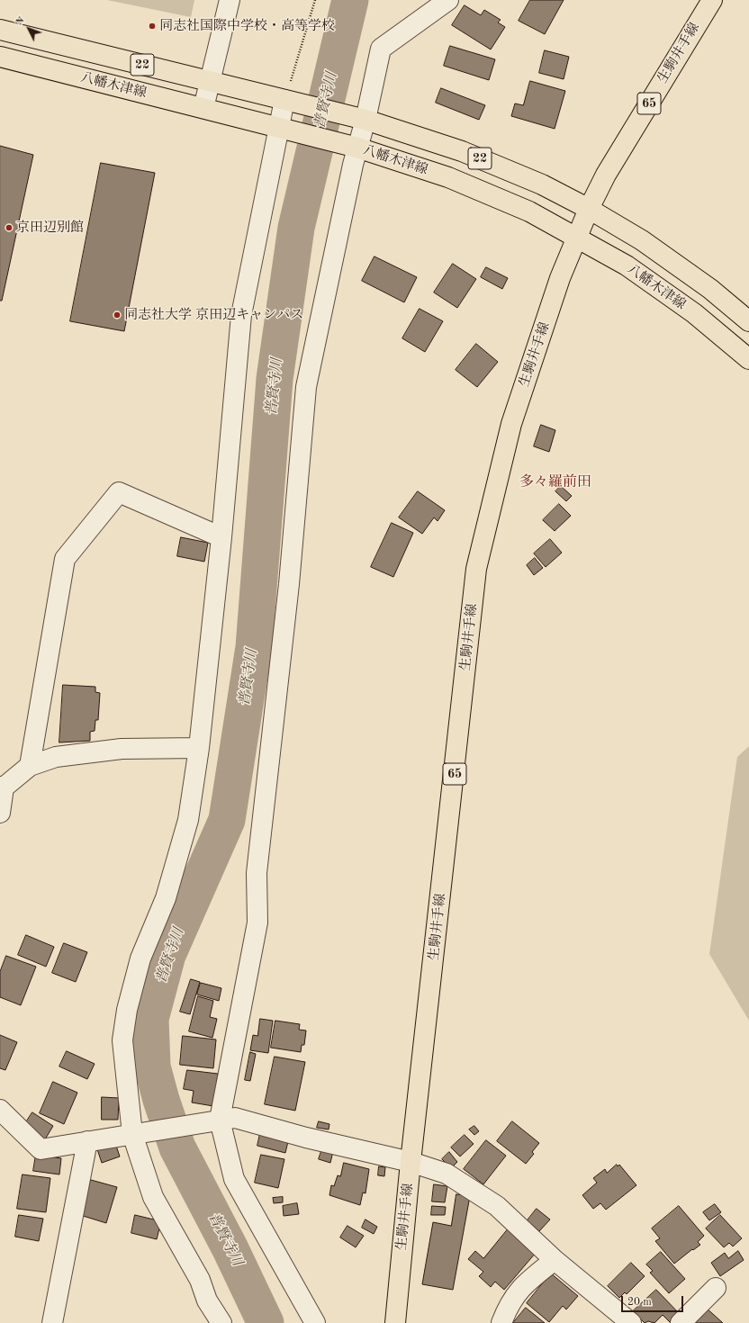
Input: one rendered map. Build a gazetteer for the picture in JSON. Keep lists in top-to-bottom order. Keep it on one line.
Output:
{"streets":{"main road":["生駒井手線","22","八幡木津線","65"]},"crossings":[["生駒井手線","八幡木津線"]],"districts":["多々羅前田"],"water":["普賢寺川"],"places":["同志社国際中学校・高等学校","京田辺別館","同志社大学 京田辺キャンパス"],"scale_bar":"20 m","north":"top left"}
